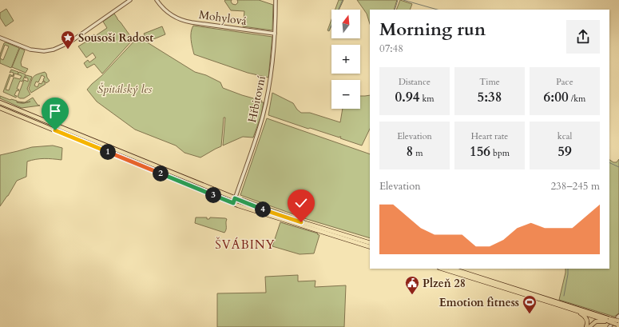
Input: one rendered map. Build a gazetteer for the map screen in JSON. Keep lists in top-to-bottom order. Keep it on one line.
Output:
{"streets":{"street":["Mohylová","Hřbitovní"]},"crossings":[["Mohylová","Hřbitovní"]],"districts":["ŠVÁBINY"],"parks":["Špitálský les"],"places":{"place":["Sousoší Radost"],"public building":["Plzeň 28"],"sports":["Emotion fitness"]},"north":"top","page":{"map_buttons":["+","−"],"heading":["Morning run","07:48"],"stats":[["Distance","0.94 km"],["Time","5:38"],["Pace","6:00 /km"],["Elevation","8 m"],["Heart rate","156 bpm"],["kcal","59"]],"pins":["1","2","3","4"],"chart":["Elevation","238–245 m"]}}
